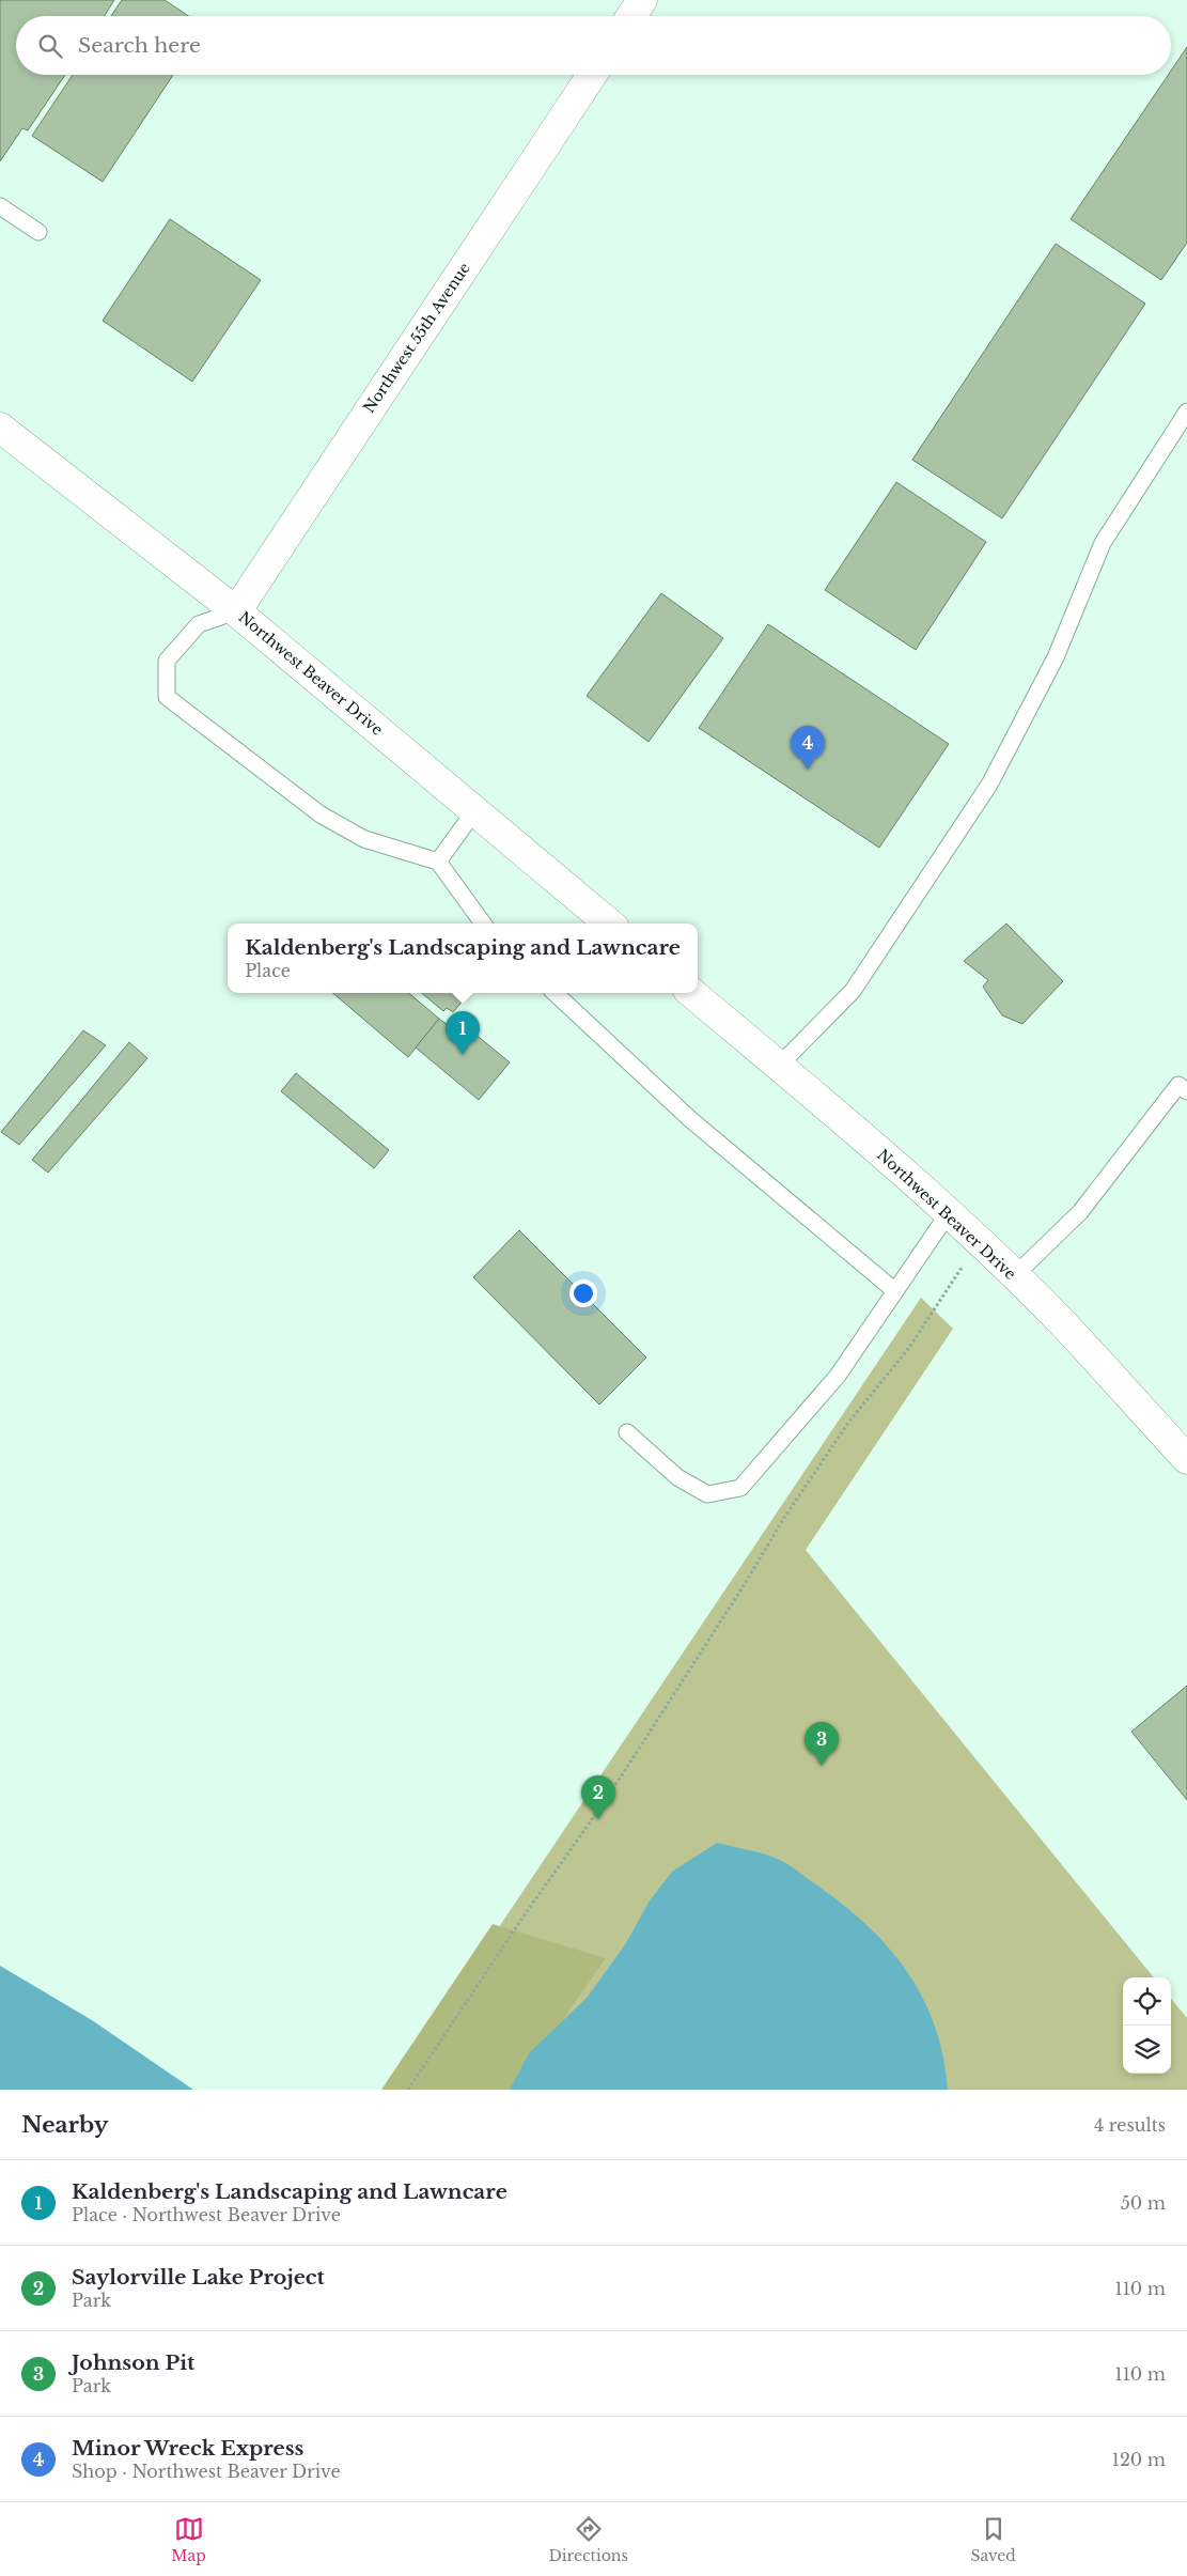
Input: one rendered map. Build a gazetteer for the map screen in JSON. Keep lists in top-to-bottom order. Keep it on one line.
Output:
{"streets":{"main road":["Northwest 55th Avenue","Northwest Beaver Drive"]},"crossings":[["Northwest 55th Avenue","Northwest Beaver Drive"]],"page":{"search":"Search here","pins":["4","1","3","2"],"popup":["Kaldenberg's Landscaping and Lawncare","Place"],"heading":["Nearby","4 results"],"list":[{"mark":"1","name":"Kaldenberg's Landscaping and Lawncare","note":"Place · Northwest Beaver Drive","value":"50 m"},{"mark":"2","name":"Saylorville Lake Project","note":"Park","value":"110 m"},{"mark":"3","name":"Johnson Pit","note":"Park","value":"110 m"},{"mark":"4","name":"Minor Wreck Express","note":"Shop · Northwest Beaver Drive","value":"120 m"}],"nav":["Map","Directions","Saved"]}}
